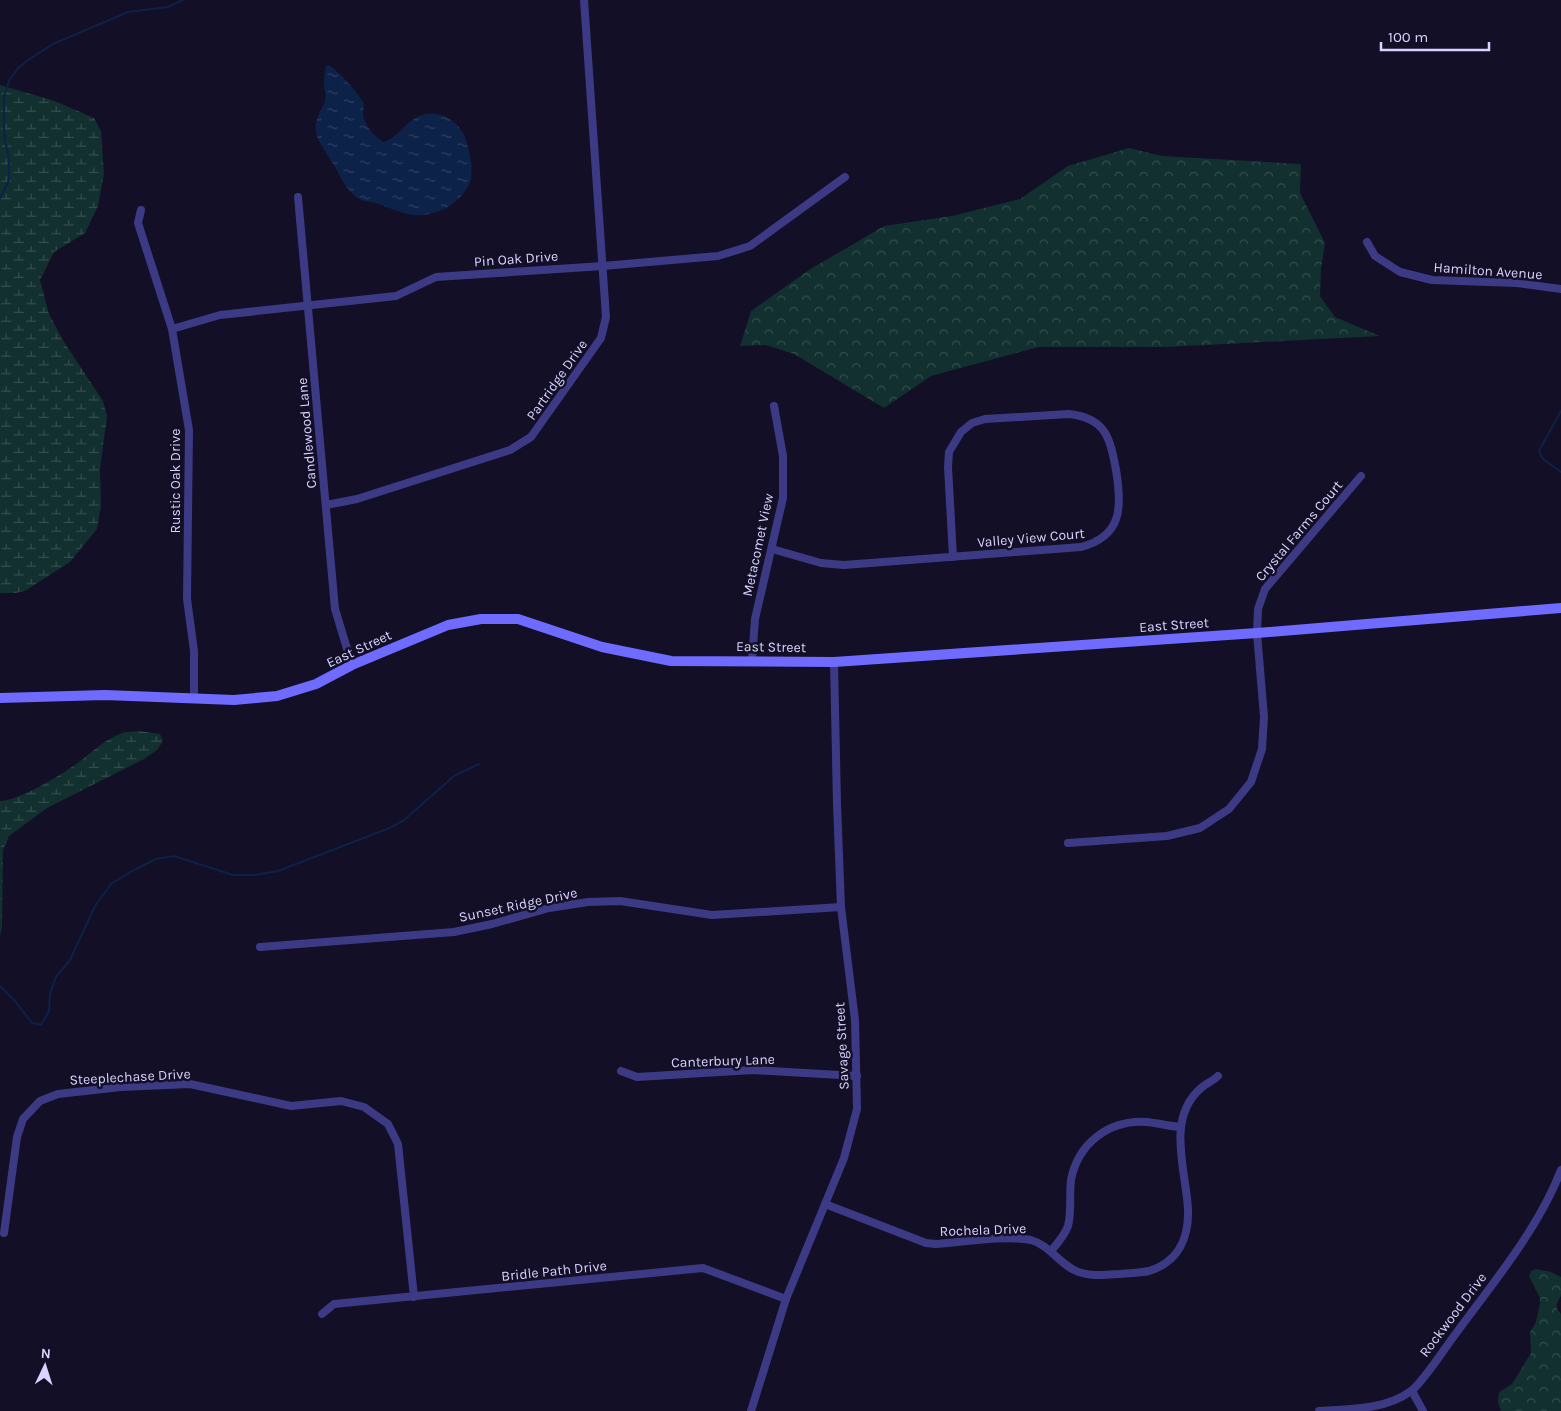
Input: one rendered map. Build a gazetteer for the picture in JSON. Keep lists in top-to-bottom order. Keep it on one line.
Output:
{"streets":{"street":["Pin Oak Drive","Hamilton Avenue","Partridge Drive","Candlewood Lane","Rustic Oak Drive","Crystal Farms Court","Valley View Court","Metacomet View","East Street","Sunset Ridge Drive","Savage Street","Canterbury Lane","Steeplechase Drive","Rochela Drive","Bridle Path Drive","Rockwood Drive"]},"crossings":[["Pin Oak Drive","Partridge Drive"],["Pin Oak Drive","Candlewood Lane"],["Pin Oak Drive","Rustic Oak Drive"],["Partridge Drive","Candlewood Lane"],["Candlewood Lane","East Street"],["Rustic Oak Drive","East Street"],["Crystal Farms Court","East Street"],["Valley View Court","Metacomet View"],["Metacomet View","East Street"],["East Street","Savage Street"],["Sunset Ridge Drive","Savage Street"],["Savage Street","Canterbury Lane"],["Savage Street","Rochela Drive"],["Savage Street","Bridle Path Drive"],["Steeplechase Drive","Bridle Path Drive"]],"scale_bar":"100 m","north":"top"}
